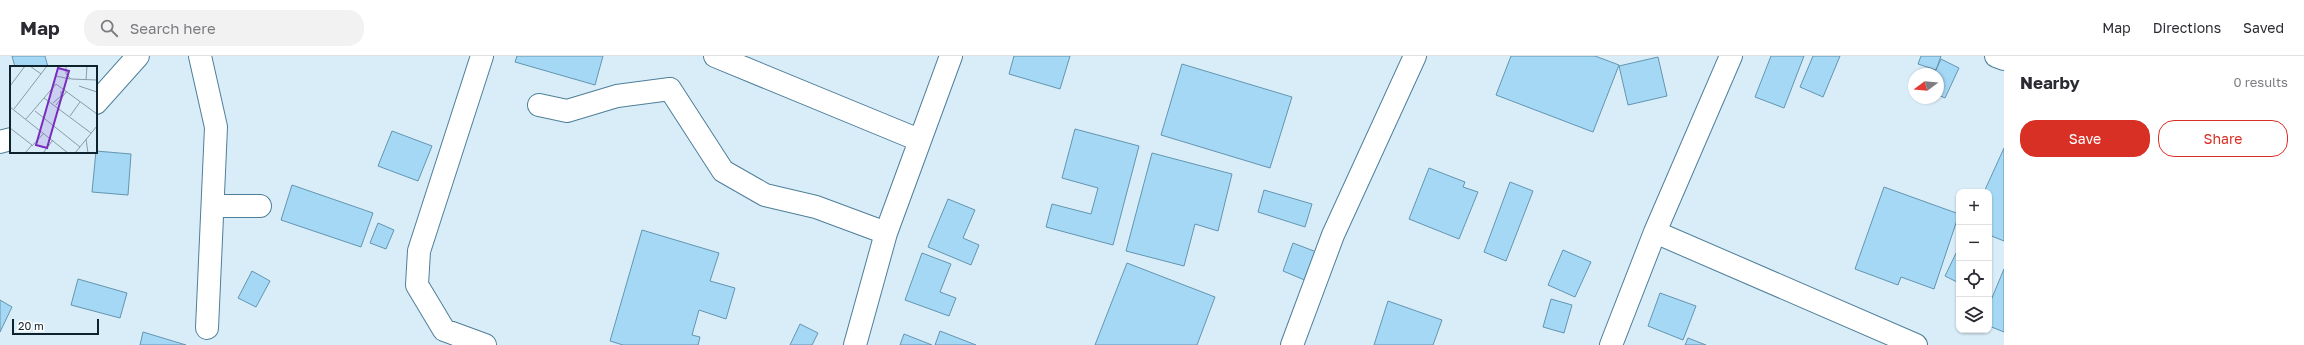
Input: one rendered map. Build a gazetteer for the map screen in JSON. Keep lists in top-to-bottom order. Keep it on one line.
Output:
{"scale_bar":"20 m","north":"left","page":{"header":"Map","search":"Search here","nav":["Map","Directions","Saved"],"heading":["Nearby","0 results"],"buttons":["Save","Share"],"map_buttons":["+","−"],"scale":"20 m"}}
